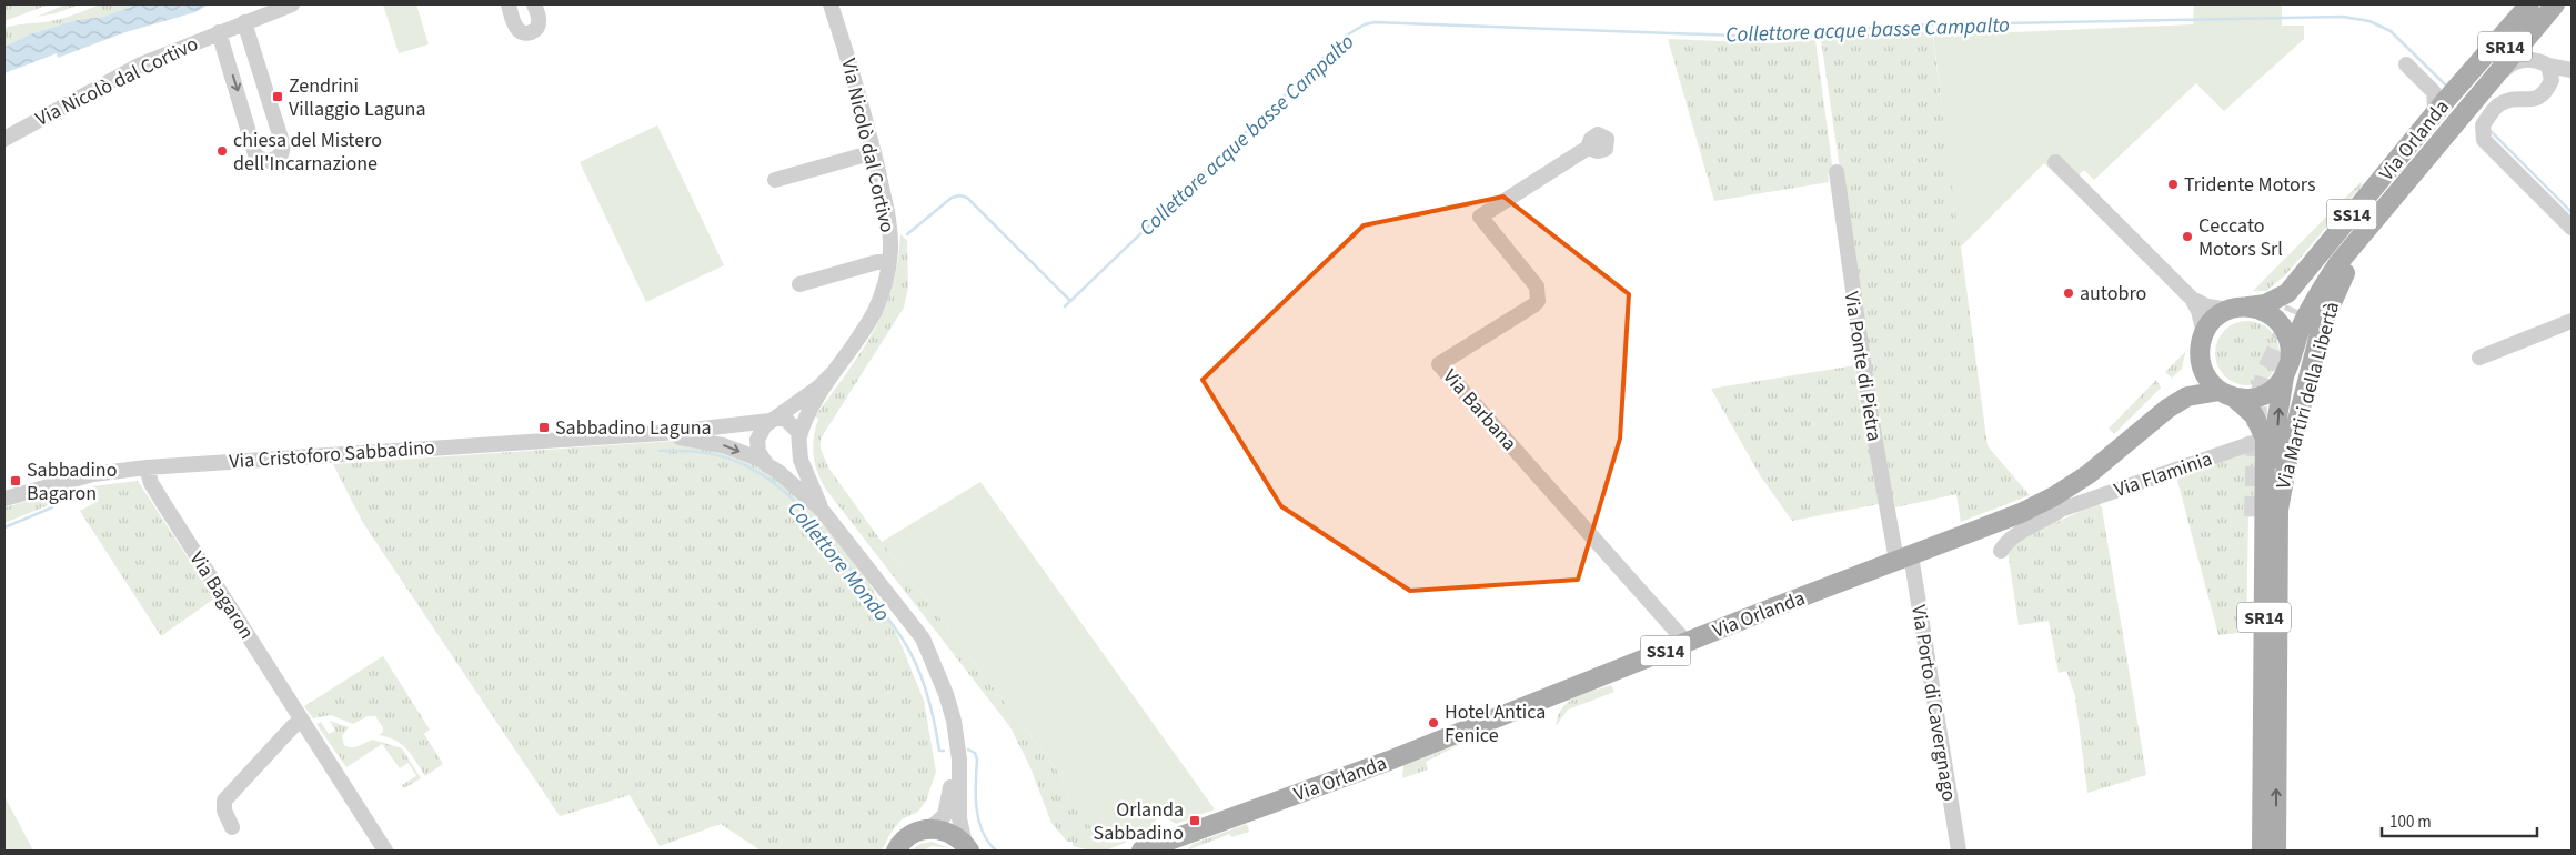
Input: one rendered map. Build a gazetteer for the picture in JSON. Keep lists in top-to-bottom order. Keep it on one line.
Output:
{"streets":{"main road":["SR14","Via Orlanda","SS14","Via Martiri della Libertà"],"street":["Via Nicolò dal Cortivo","Via Ponte di Pietra","Via Barbana","Via Cristoforo Sabbadino","Via Flaminia","Via Bagaron","Via Porto di Cavergnago"]},"crossings":[["SR14","Via Orlanda"],["SR14","SS14"],["SR14","Via Martiri della Libertà"],["Via Nicolò dal Cortivo","Via Cristoforo Sabbadino"],["Via Orlanda","SS14"],["Via Orlanda","Via Ponte di Pietra"],["Via Orlanda","Via Martiri della Libertà"],["Via Orlanda","Via Barbana"],["Via Orlanda","Via Flaminia"],["Via Orlanda","Via Porto di Cavergnago"],["SS14","Via Martiri della Libertà"],["Via Ponte di Pietra","Via Porto di Cavergnago"],["Via Martiri della Libertà","Via Flaminia"],["Via Cristoforo Sabbadino","Via Bagaron"]],"water":["Collettore acque basse Campalto","Collettore Mondo"],"places":{"transit":["Zendrini Villaggio Laguna","Sabbadino Laguna","Sabbadino Bagaron","Orlanda Sabbadino"],"other":["chiesa del Mistero dell'Incarnazione","Tridente Motors","Ceccato Motors Srl","autobro","Hotel Antica Fenice"]},"scale_bar":"100 m"}
